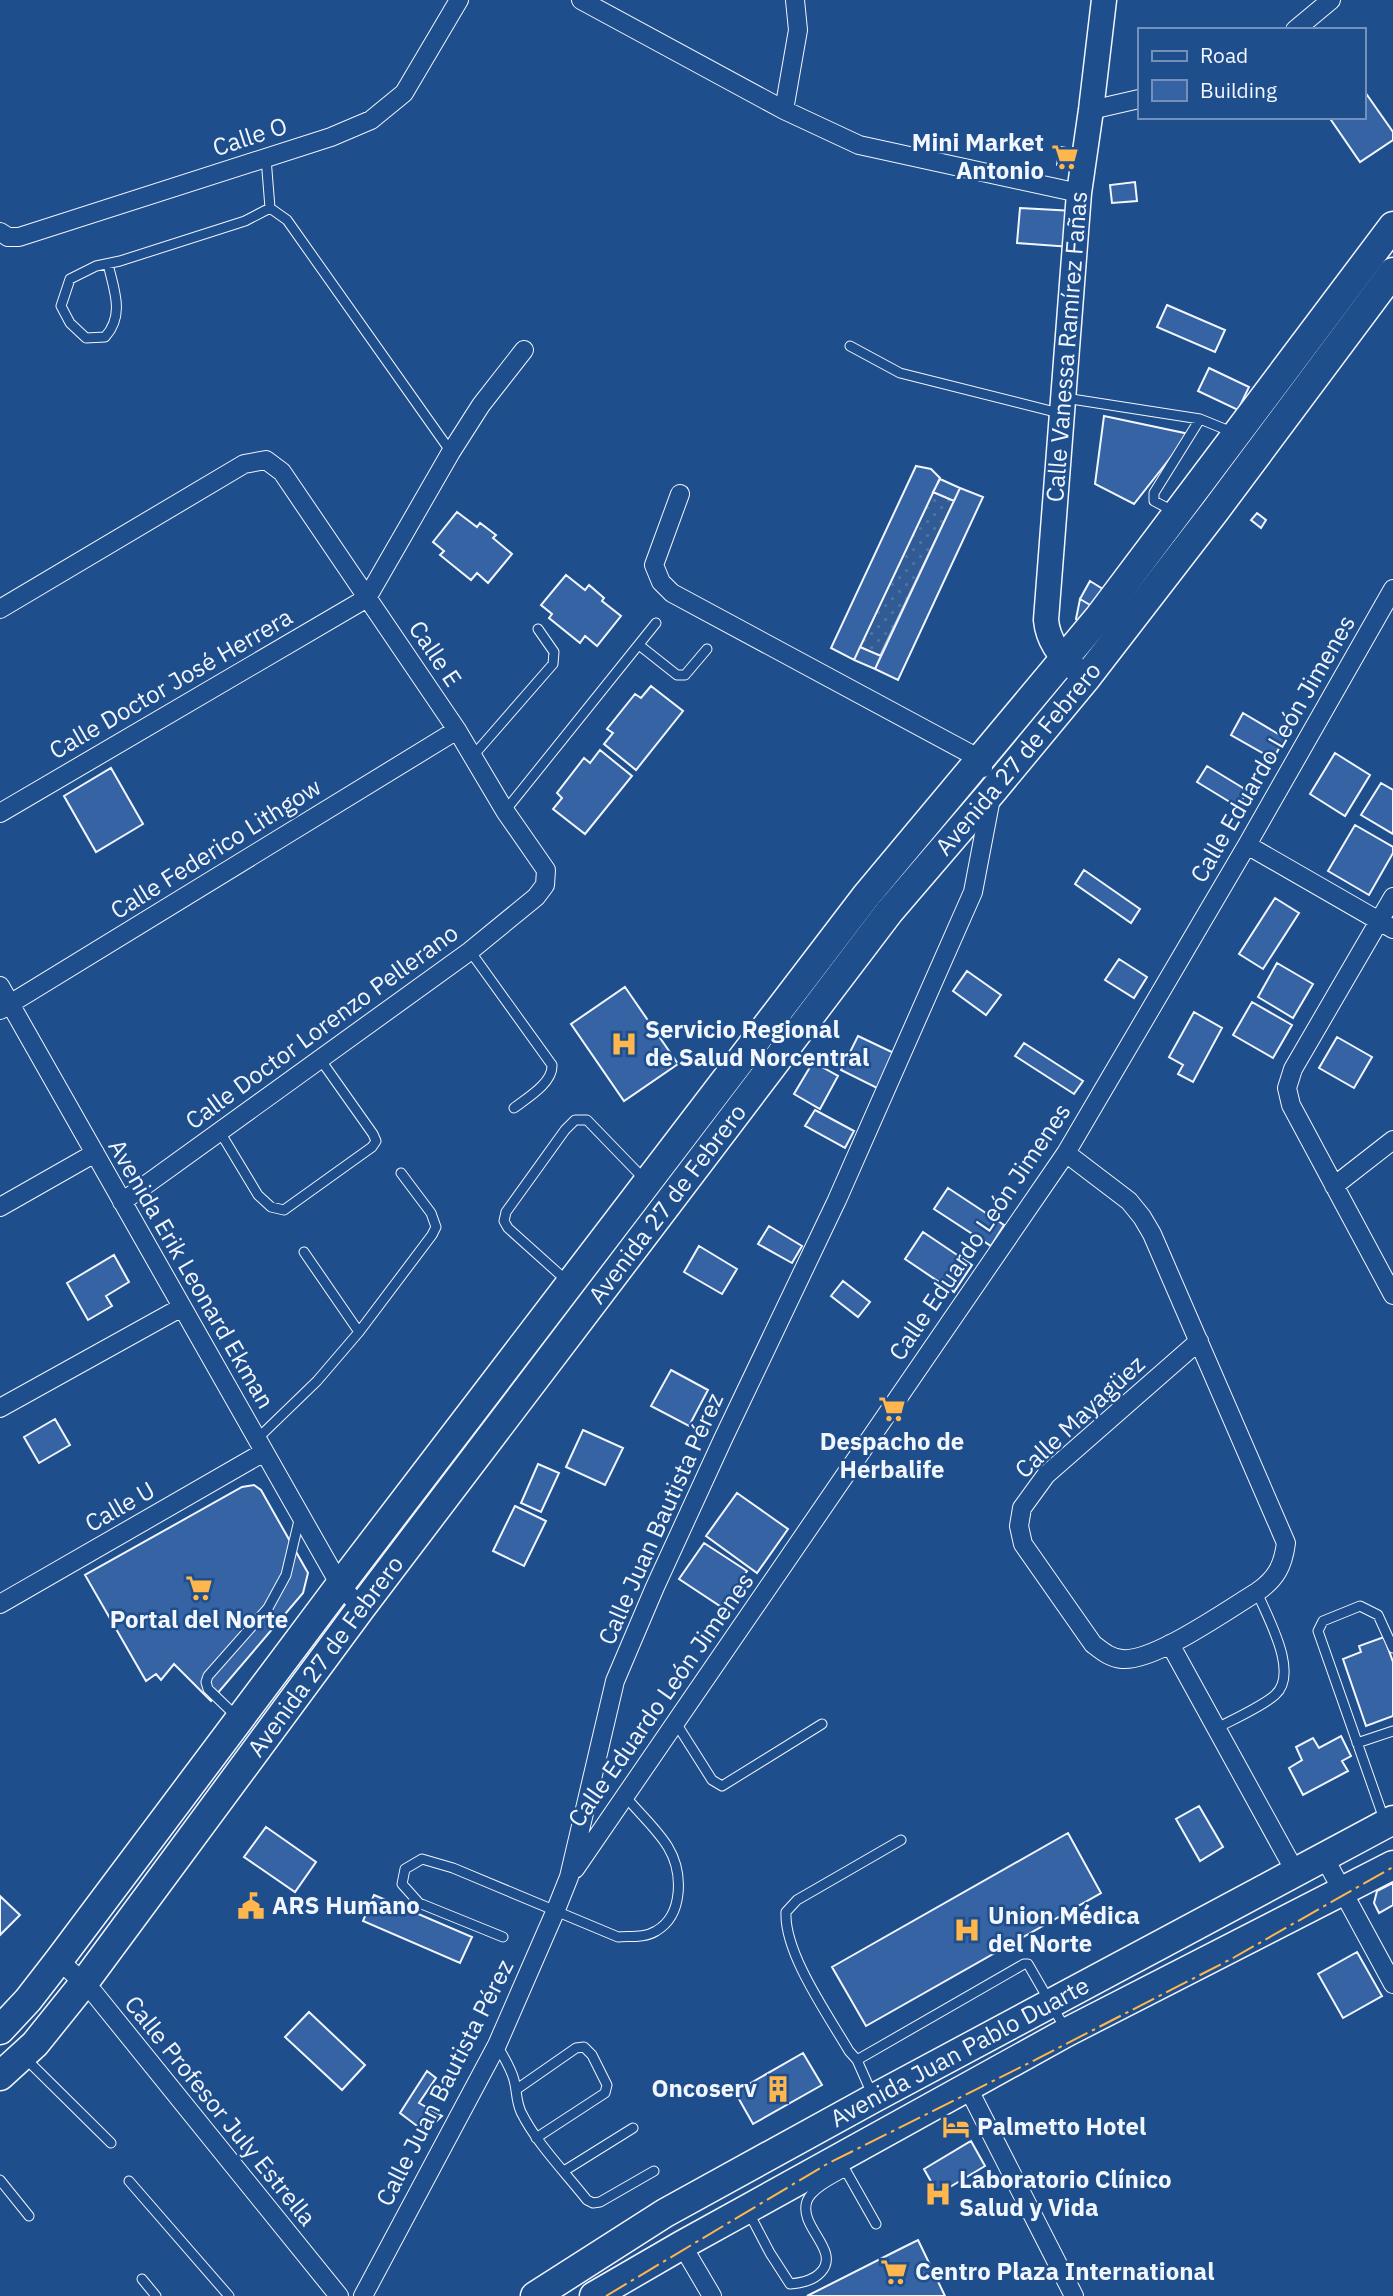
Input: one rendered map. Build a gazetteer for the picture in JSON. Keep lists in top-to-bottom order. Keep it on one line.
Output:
{"streets":{"main road":["Avenida 27 de Febrero","Avenida Juan Pablo Duarte"],"street":["Calle O","Calle Vanessa Ramírez Fañas","Calle E","Calle Doctor José Herrera","Calle Eduardo León Jimenes","Calle Federico Lithgow","Calle Doctor Lorenzo Pellerano","Avenida Erik Leonard Ekman","Calle Mayagüez","Calle U","Calle Juan Bautista Pérez","Calle Profesor July Estrella"]},"crossings":[["Calle Vanessa Ramírez Fañas","Avenida 27 de Febrero"],["Calle E","Calle Doctor José Herrera"],["Calle E","Calle Federico Lithgow"],["Calle E","Calle Doctor Lorenzo Pellerano"],["Calle Eduardo León Jimenes","Calle Mayagüez"],["Calle Eduardo León Jimenes","Calle Juan Bautista Pérez"],["Avenida 27 de Febrero","Avenida Erik Leonard Ekman"],["Avenida 27 de Febrero","Calle Juan Bautista Pérez"],["Avenida 27 de Febrero","Calle Profesor July Estrella"],["Calle Federico Lithgow","Avenida Erik Leonard Ekman"],["Calle Doctor Lorenzo Pellerano","Avenida Erik Leonard Ekman"],["Avenida Erik Leonard Ekman","Calle U"]],"places":{"supermarket":["Mini Market Antonio","Despacho de Herbalife","Portal del Norte","Centro Plaza International"],"hospital":["Servicio Regional de Salud Norcentral","Union Médica del Norte","Laboratorio Clínico Salud y Vida"],"public building":["ARS Humano"],"building":["Oncoserv"],"hotel":["Palmetto Hotel"]},"legend":["Road","Building"]}
